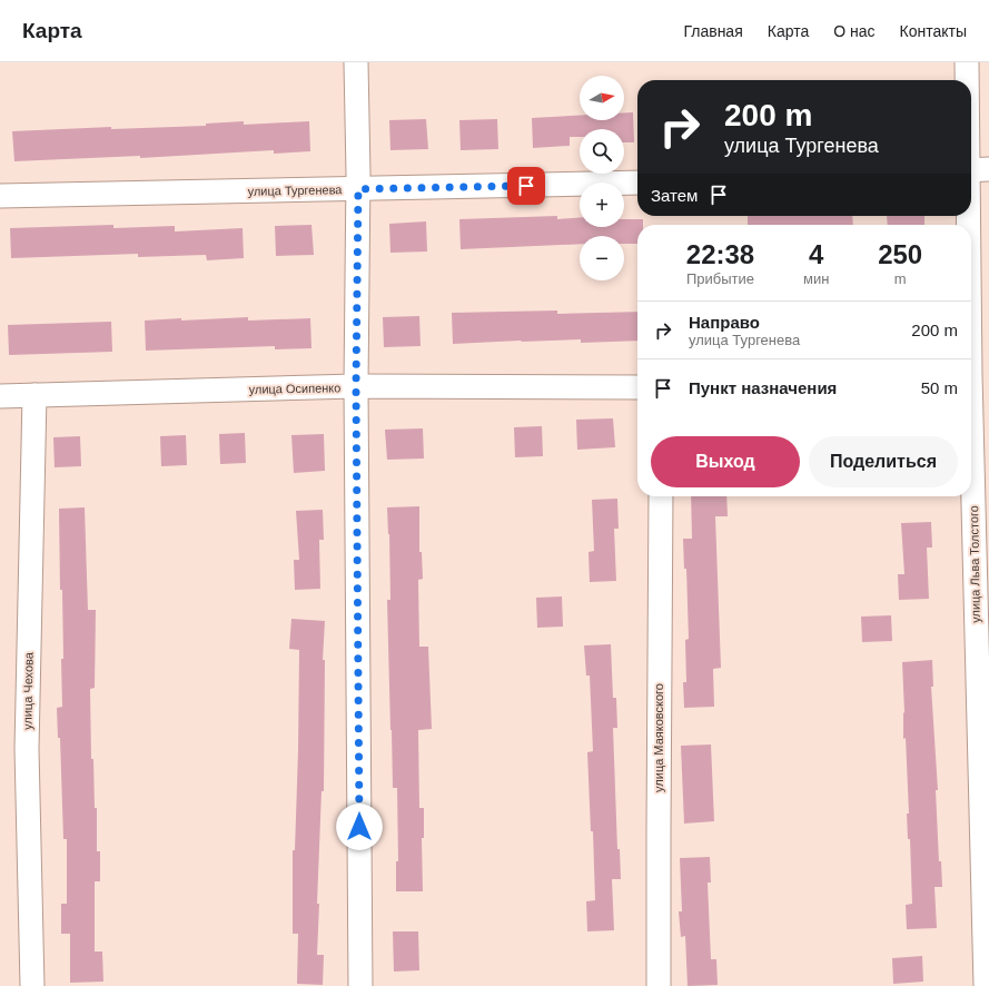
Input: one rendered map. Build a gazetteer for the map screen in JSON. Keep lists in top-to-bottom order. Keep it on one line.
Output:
{"streets":{"street":["улица Тургенева","улица Осипенко","улица Льва Толстого","улица Чехова","улица Маяковского"]},"crossings":[["улица Осипенко","улица Чехова"]],"north":"right","page":{"header":"Карта","nav":["Главная","Карта","О нас","Контакты"],"map_buttons":["+","−"],"turn":["200 m","улица Тургенева"],"then":"Затем","eta":["22:38","Прибытие","4","мин","250","m"],"list":[{"name":"Направо","note":"улица Тургенева","value":"200 m"},{"name":"Пункт назначения","value":"50 m"}],"buttons":["Выход","Поделиться"]}}
